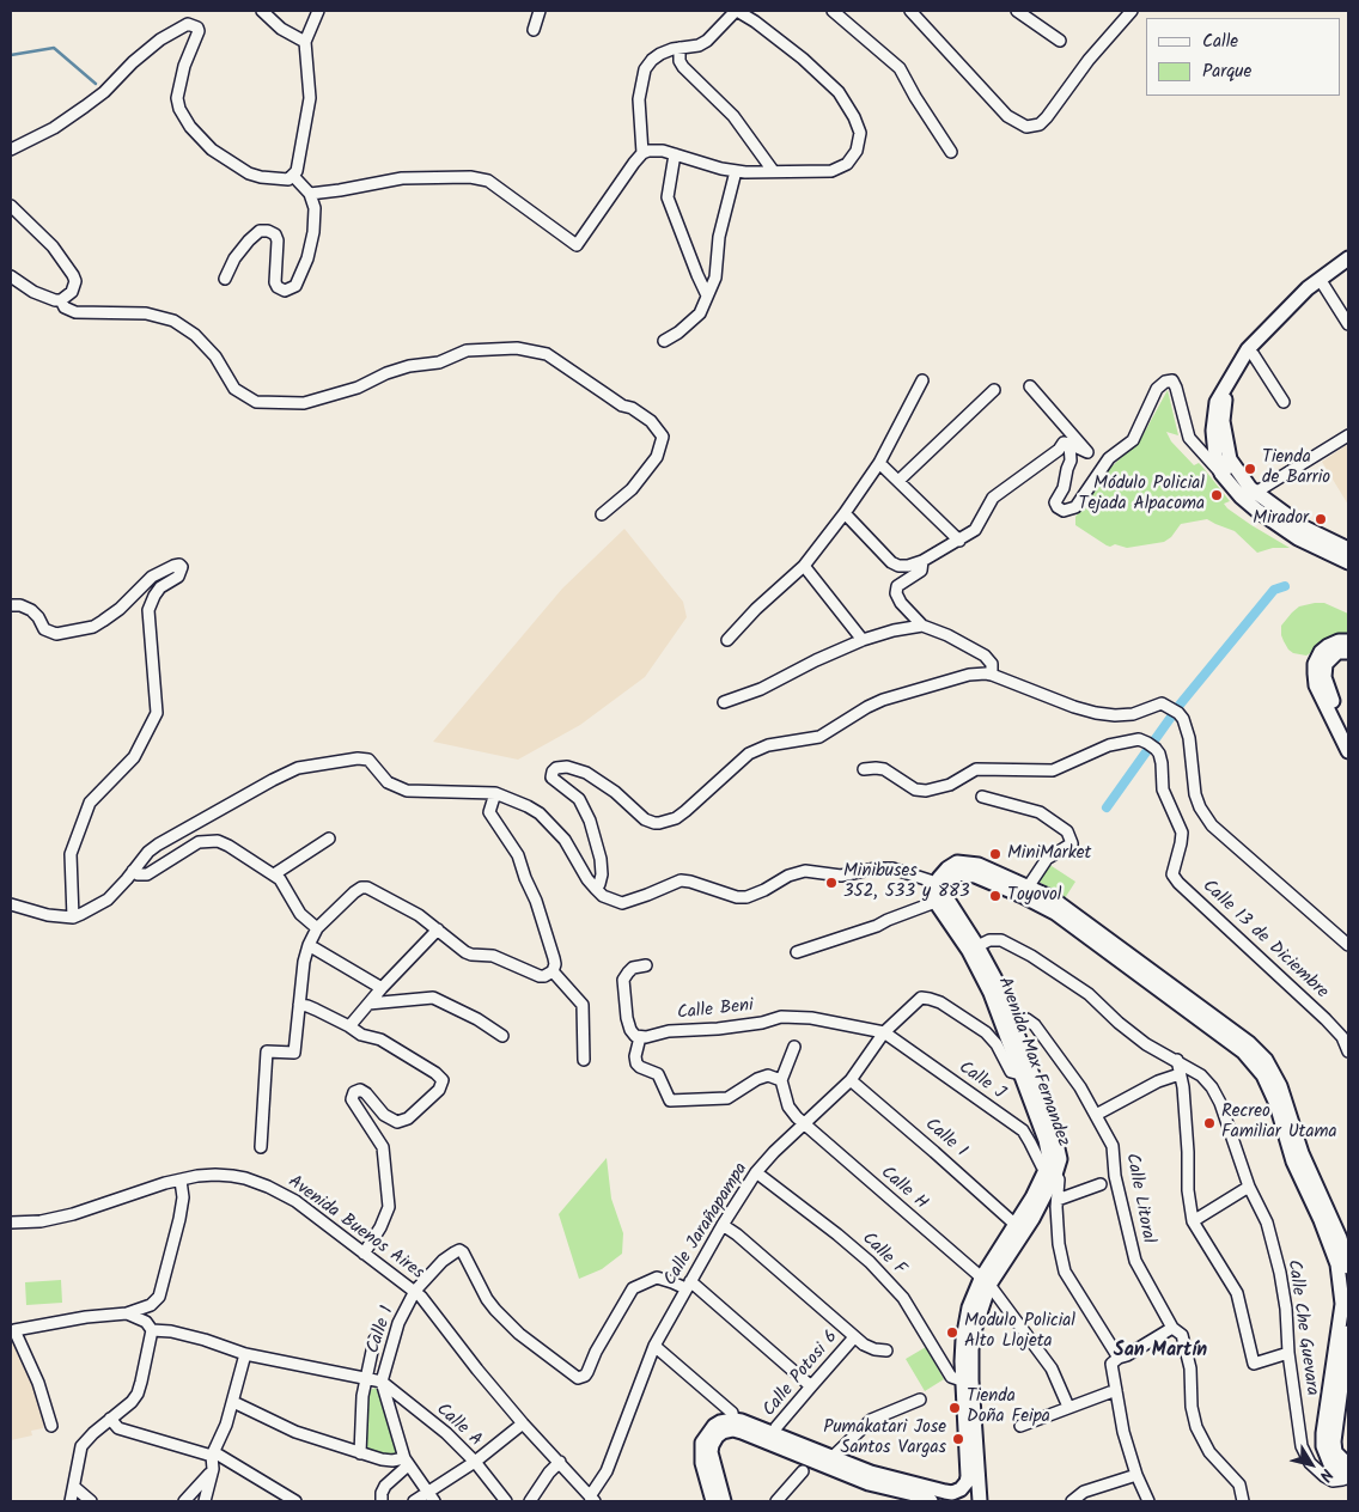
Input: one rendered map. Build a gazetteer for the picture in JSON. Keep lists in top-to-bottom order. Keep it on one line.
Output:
{"streets":{"main road":["Avenida Max Fernandez"],"street":["Calle 13 de Diciembre","Calle Beni","Calle J","Calle I","Calle H","Calle Litoral","Calle Jarañapampa","Avenida Buenos Aires","Calle F","Calle Che Guevara","Calle 1","Calle Potosi 6","Calle A"]},"crossings":[["Calle Beni","Calle J"],["Calle Beni","Calle Jarañapampa"],["Avenida Max Fernandez","Calle J"],["Avenida Max Fernandez","Calle I"],["Avenida Max Fernandez","Calle H"],["Avenida Max Fernandez","Calle Litoral"],["Avenida Max Fernandez","Calle Jarañapampa"],["Avenida Max Fernandez","Calle F"],["Avenida Max Fernandez","Calle Che Guevara"],["Avenida Max Fernandez","Calle Potosi 6"],["Calle J","Calle Jarañapampa"],["Calle I","Calle Jarañapampa"],["Calle H","Calle Jarañapampa"],["Calle Jarañapampa","Avenida Buenos Aires"],["Calle Jarañapampa","Calle F"],["Calle Jarañapampa","Calle 1"],["Avenida Buenos Aires","Calle 1"],["Calle 1","Calle A"]],"districts":["San Martín"],"places":["Tienda de Barrio","Módulo Policial Tejada Alpacoma","Mirador","MiniMarket","Minibuses 352, 533 y 883","Toyovol","Recreo Familiar Utama","Modulo Policial Alto Llojeta","Tienda Doña Feipa","Pumakatari Jose Santos Vargas"],"legend":["Calle","Parque"],"north":"bottom right"}
